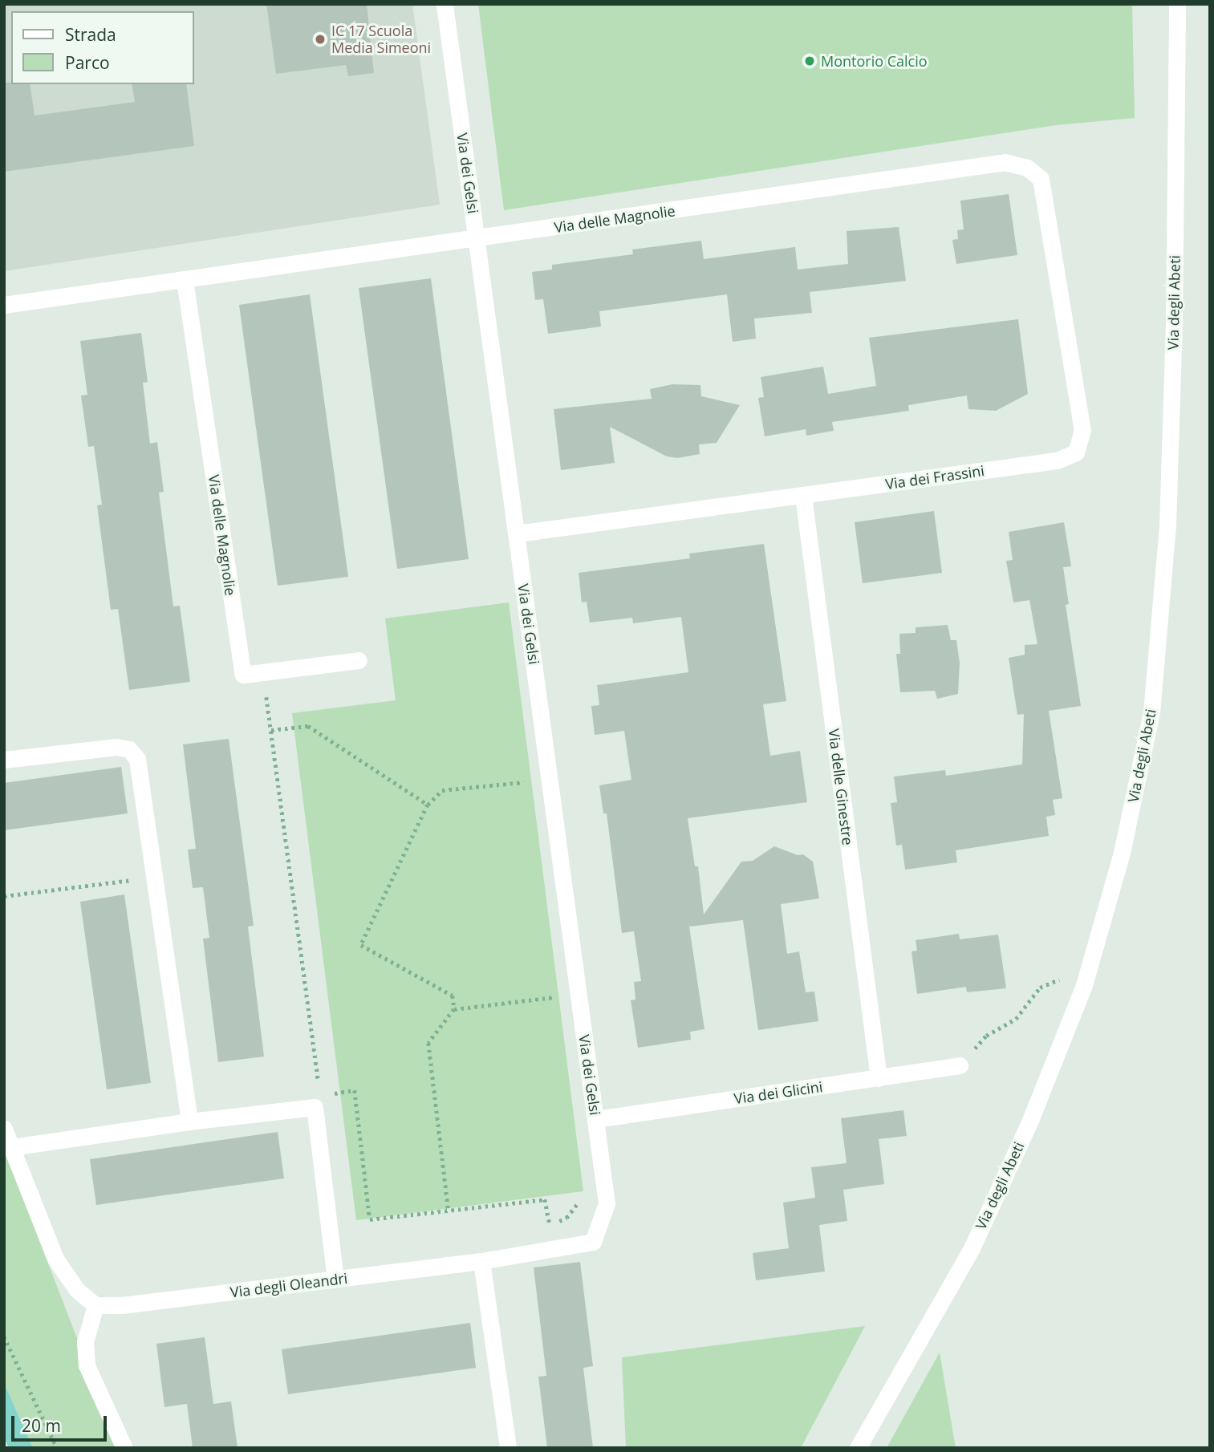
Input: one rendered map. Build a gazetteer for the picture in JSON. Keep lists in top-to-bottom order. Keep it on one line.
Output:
{"streets":{"street":["Via dei Gelsi","Via delle Magnolie","Via degli Abeti","Via dei Frassini","Via delle Ginestre","Via dei Glicini","Via degli Oleandri"]},"crossings":[["Via dei Gelsi","Via delle Magnolie"],["Via dei Gelsi","Via dei Frassini"],["Via dei Gelsi","Via dei Glicini"],["Via dei Gelsi","Via degli Oleandri"],["Via delle Magnolie","Via dei Frassini"],["Via dei Frassini","Via delle Ginestre"],["Via delle Ginestre","Via dei Glicini"]],"places":["IC 17 Scuola Media Simeoni","Montorio Calcio"],"legend":["Strada","Parco"],"scale_bar":"20 m"}
